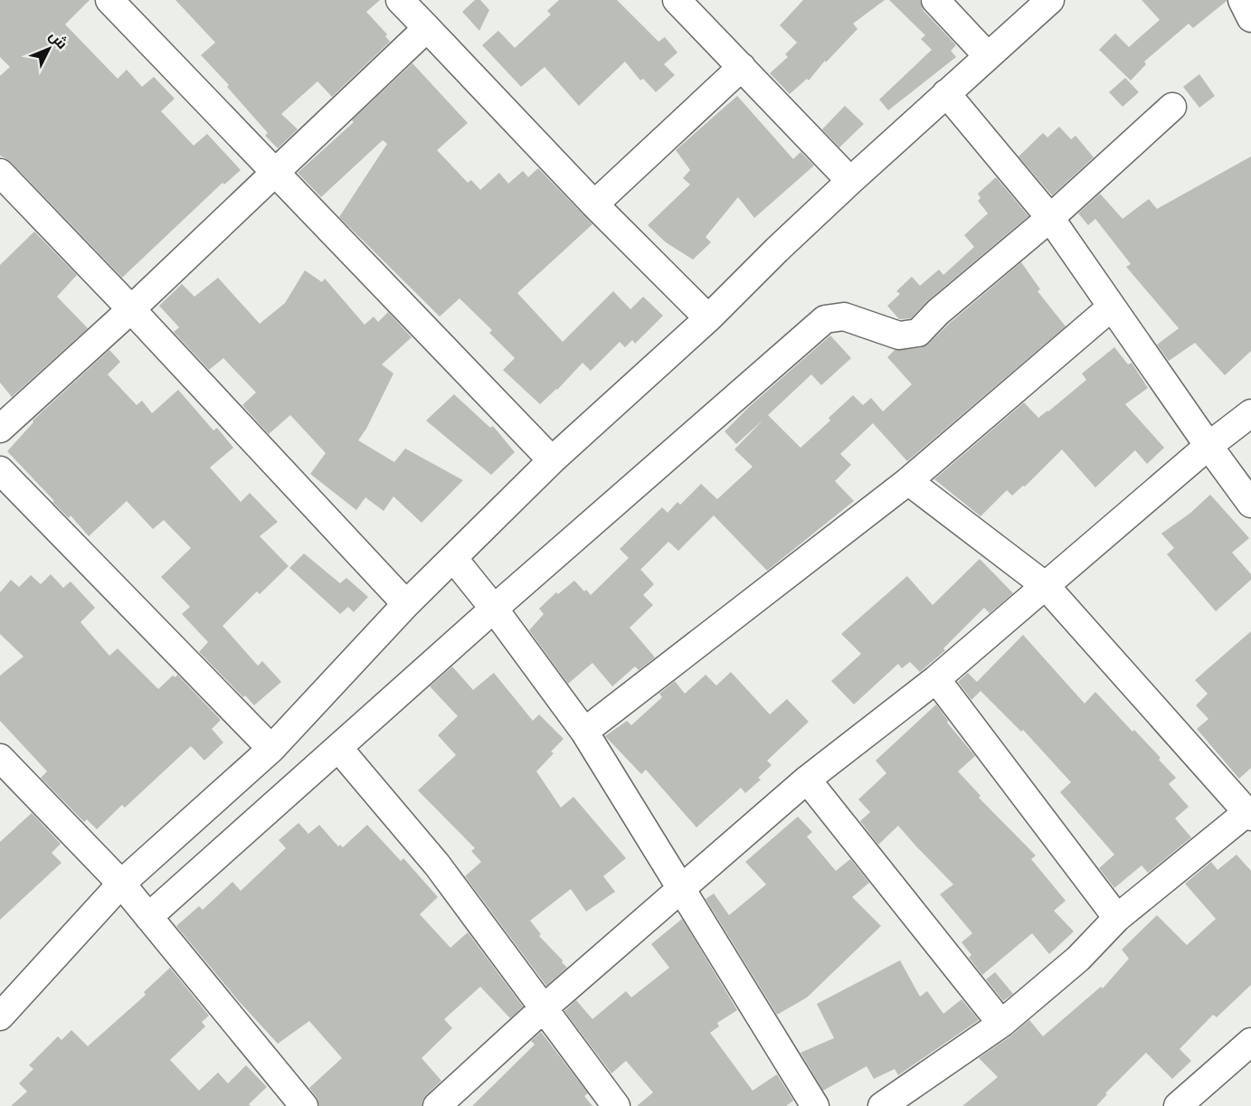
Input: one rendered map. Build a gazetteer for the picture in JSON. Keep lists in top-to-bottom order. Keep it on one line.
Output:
{"north":"top right"}
